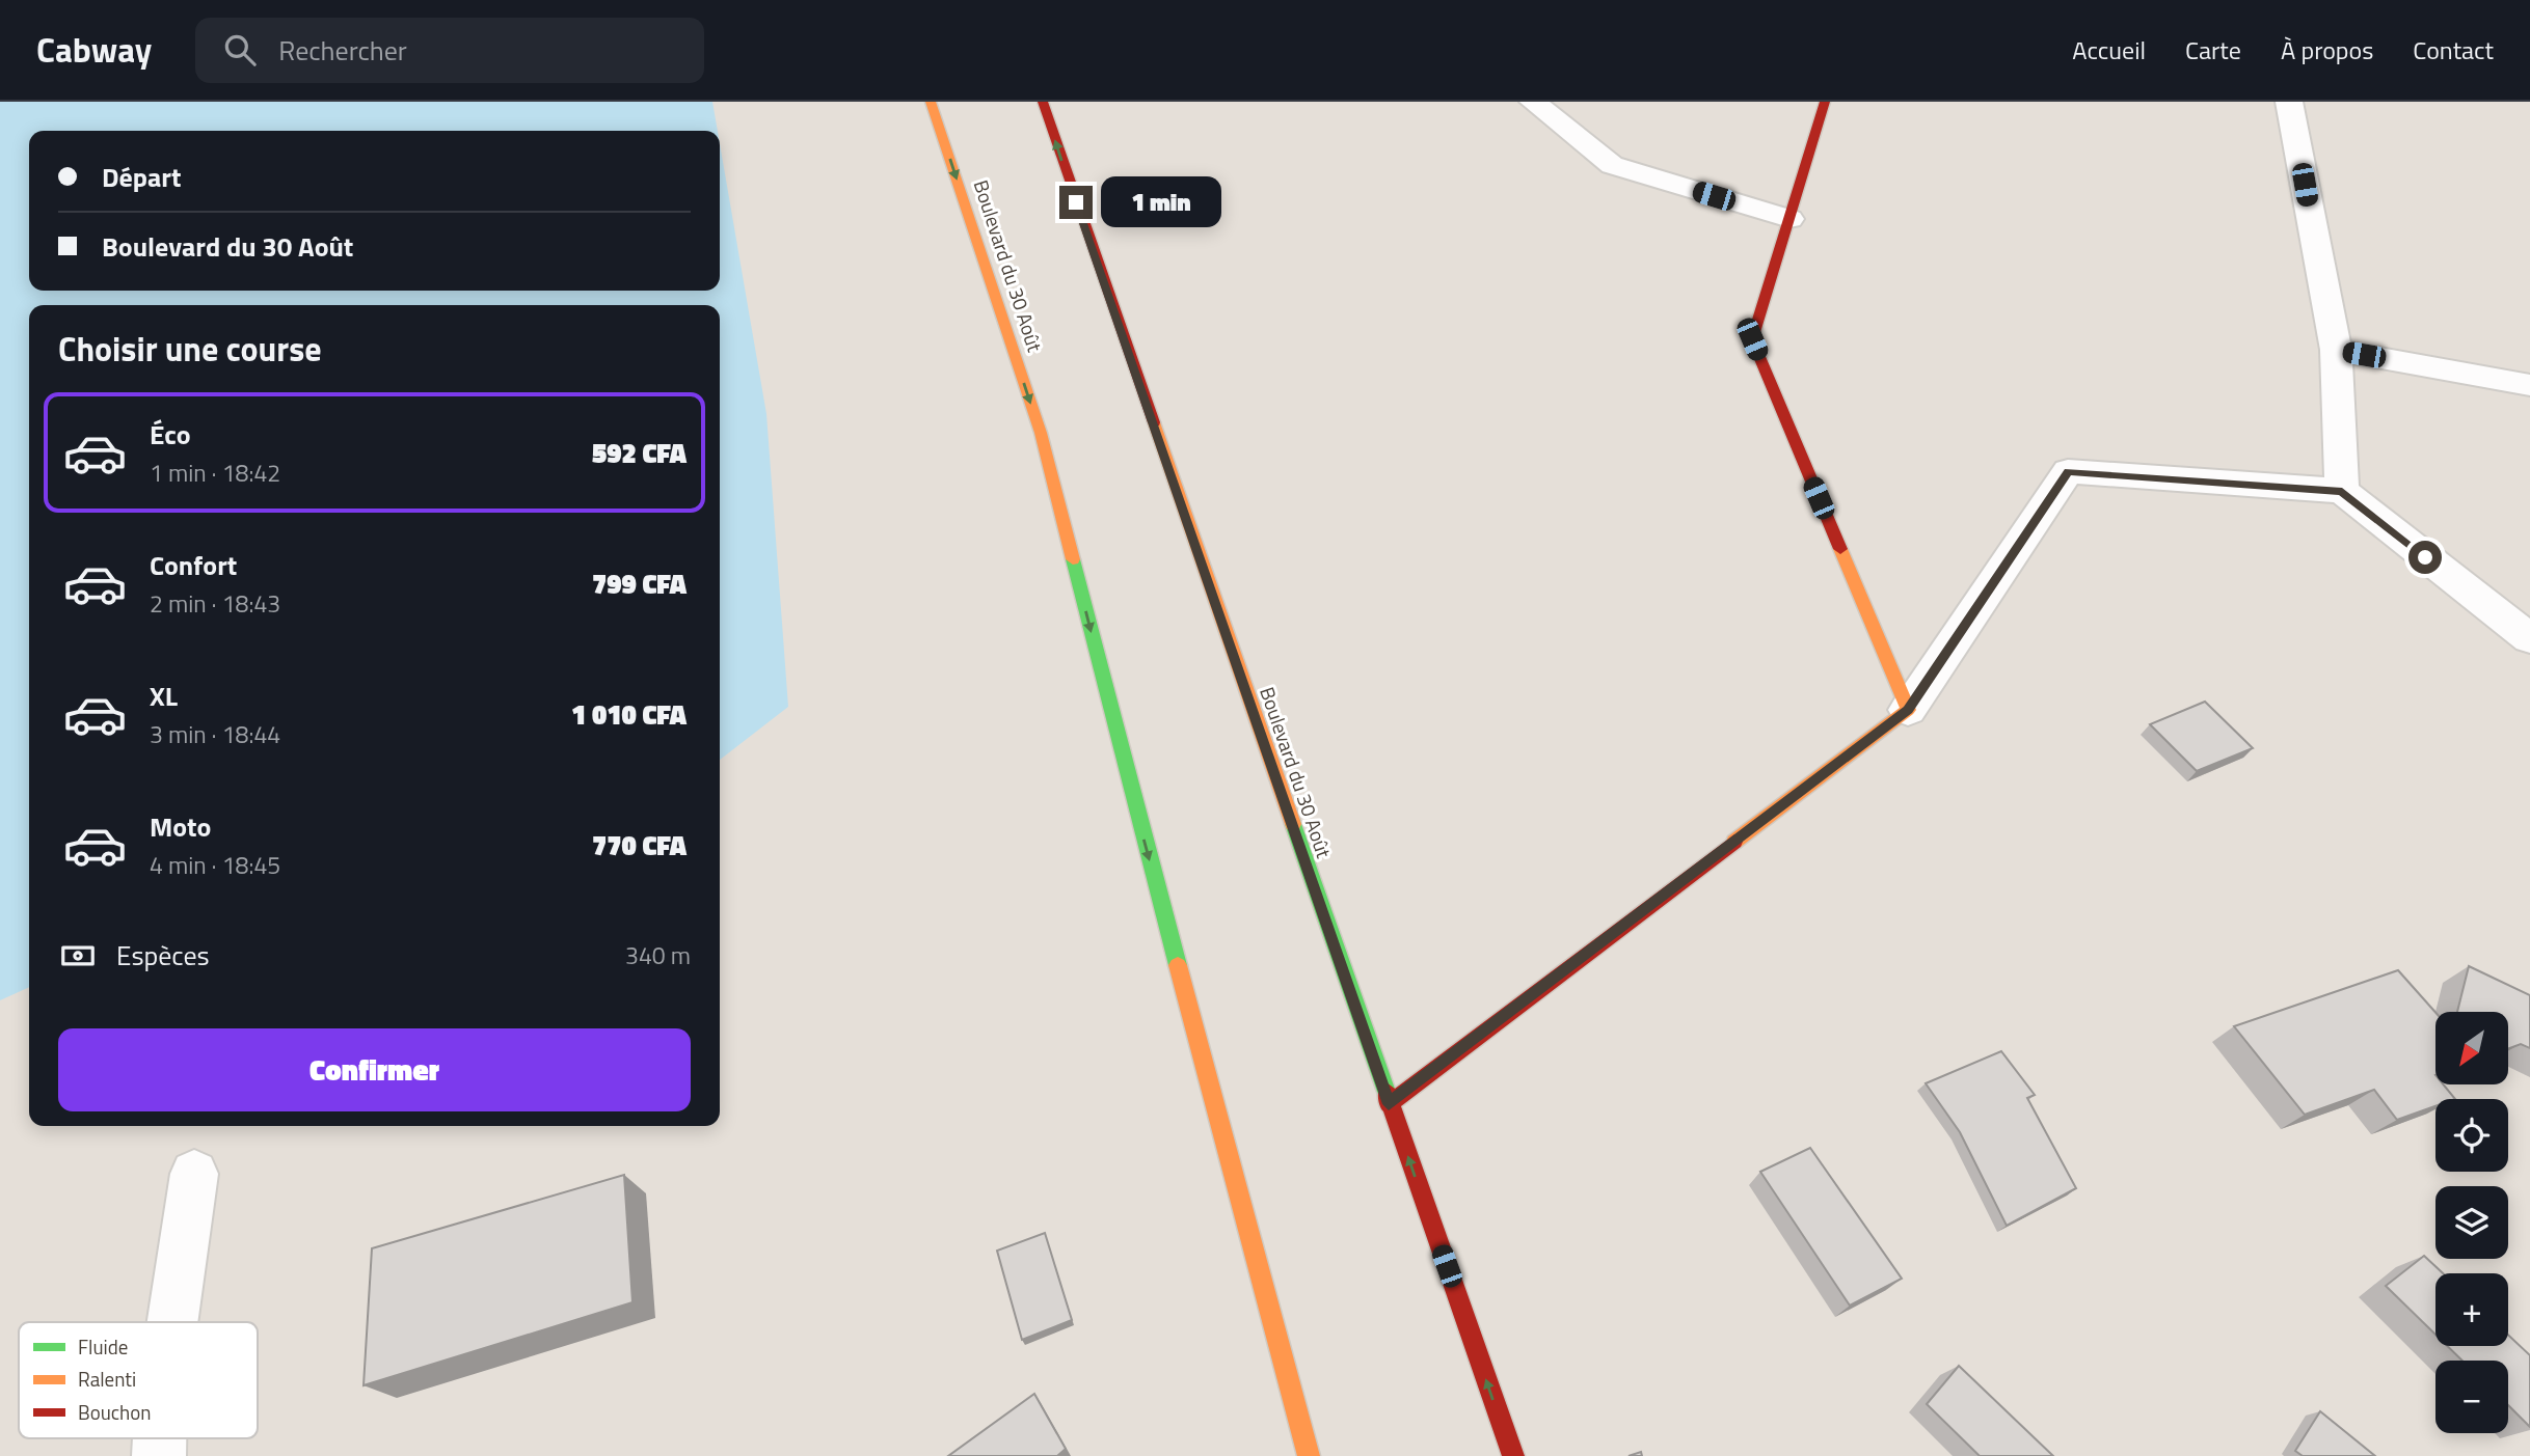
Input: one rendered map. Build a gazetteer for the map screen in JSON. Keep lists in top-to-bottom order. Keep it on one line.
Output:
{"streets":{"main road":["Boulevard du 30 Août"]},"legend":["Fluide","Ralenti","Bouchon"],"north":"bottom left","page":{"header":"Cabway","search":"Rechercher","nav":["Accueil","Carte","À propos","Contact"],"banner":["Départ","Boulevard du 30 Août"],"bubble":"1 min","heading":"Choisir une course","list":[{"name":"Éco","note":"1 min · 18:42","value":"592 CFA"},{"name":"Confort","note":"2 min · 18:43","value":"799 CFA"},{"name":"XL","note":"3 min · 18:44","value":"1 010 CFA"},{"name":"Moto","note":"4 min · 18:45","value":"770 CFA"}],"pay":["Espèces","340 m"],"map_buttons":["+","−"],"buttons":"Confirmer"}}
